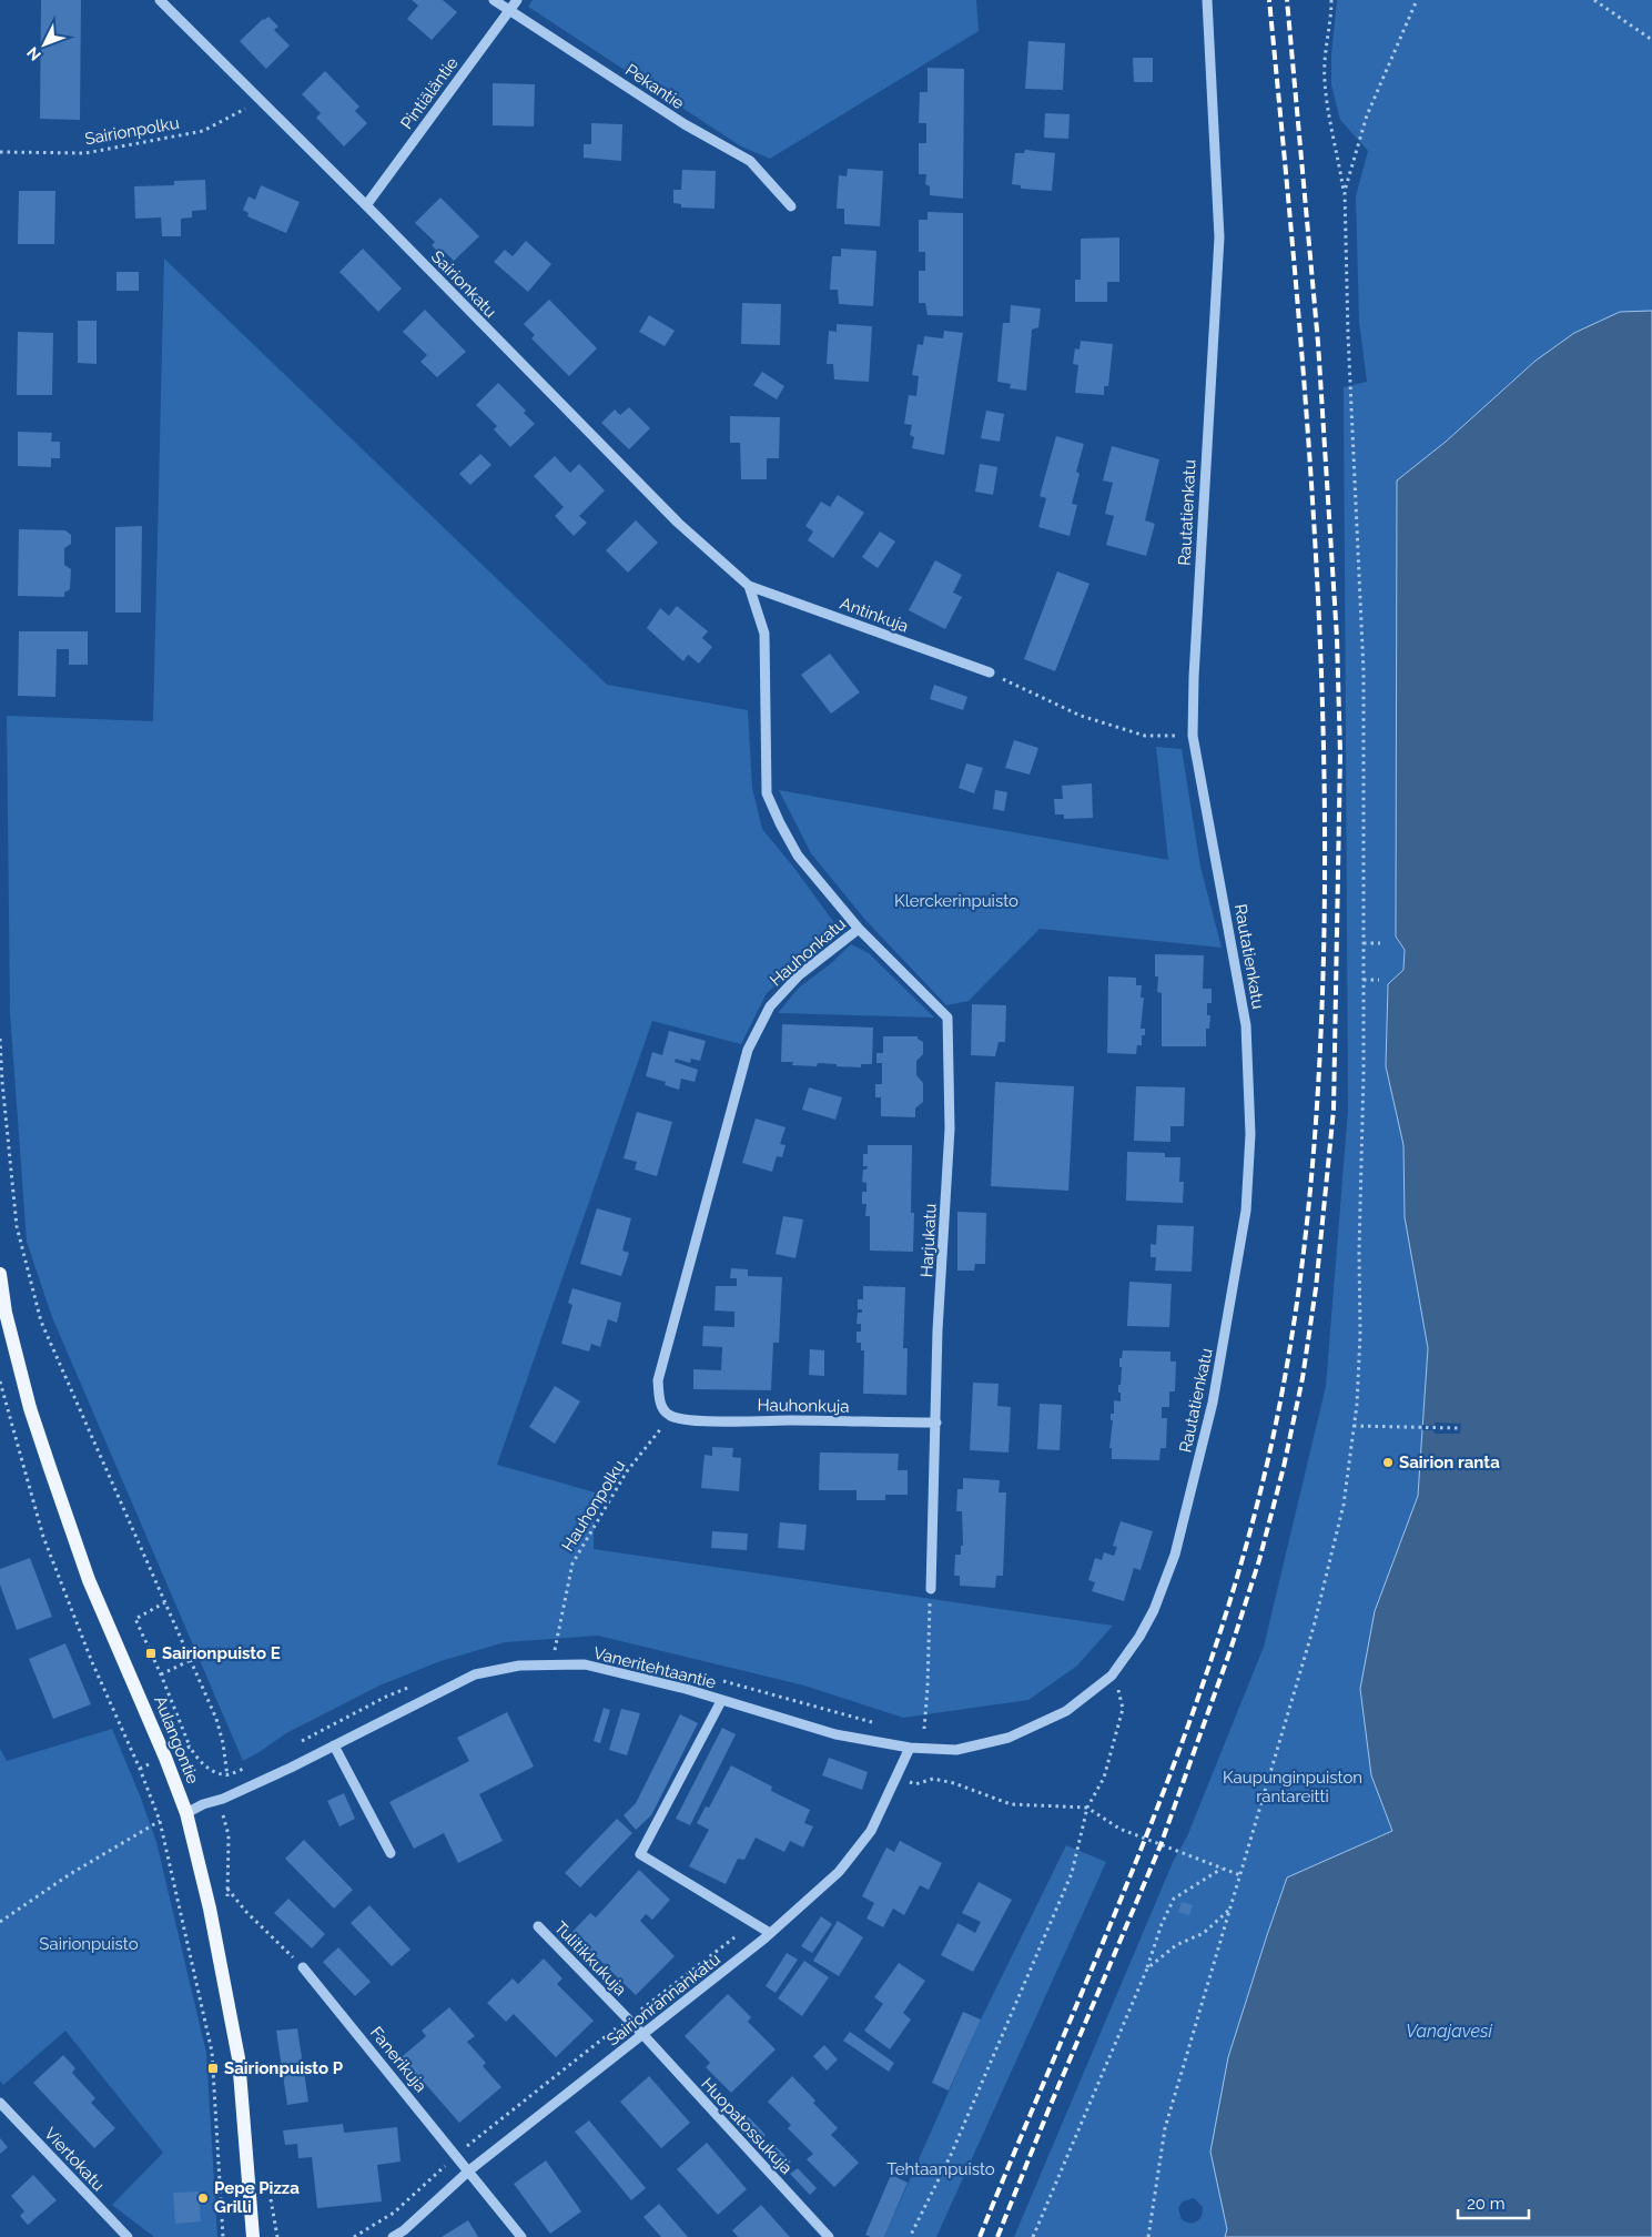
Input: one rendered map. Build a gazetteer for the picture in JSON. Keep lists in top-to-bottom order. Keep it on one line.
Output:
{"streets":{"main road":["Aulangontie"],"street":["Pekantie","Pintiäläntie","Sairionkatu","Rautatienkatu","Antinkuja","Hauhonkatu","Harjukatu","Hauhonkuja","Vaneritehtaantie","Tulitikkukuja","Sairionrannankatu","Fanerikuja","Huopatossukuja","Viertokatu"],"path":["Sairionpolku","Hauhonpolku"]},"crossings":[["Pekantie","Pintiäläntie"],["Pintiäläntie","Sairionkatu"],["Sairionpolku","Sairionkatu"],["Sairionkatu","Antinkuja"],["Sairionkatu","Hauhonkatu"],["Rautatienkatu","Vaneritehtaantie"],["Rautatienkatu","Sairionrannankatu"],["Antinkuja","Hauhonkatu"],["Hauhonkatu","Harjukatu"],["Hauhonkatu","Hauhonkuja"],["Hauhonkatu","Hauhonpolku"],["Harjukatu","Hauhonkuja"],["Hauhonkuja","Hauhonpolku"],["Vaneritehtaantie","Aulangontie"],["Vaneritehtaantie","Sairionrannankatu"],["Tulitikkukuja","Sairionrannankatu"],["Tulitikkukuja","Huopatossukuja"],["Sairionrannankatu","Fanerikuja"],["Sairionrannankatu","Huopatossukuja"]],"water":["Vanajavesi"],"parks":["Klerckerinpuisto","Kaupunginpuiston rantareitti","Sairionpuisto","Tehtaanpuisto"],"places":{"other":["Sairion ranta","Pepe Pizza Grilli"],"transit":["Sairionpuisto E","Sairionpuisto P"]},"scale_bar":"20 m","north":"bottom left"}
